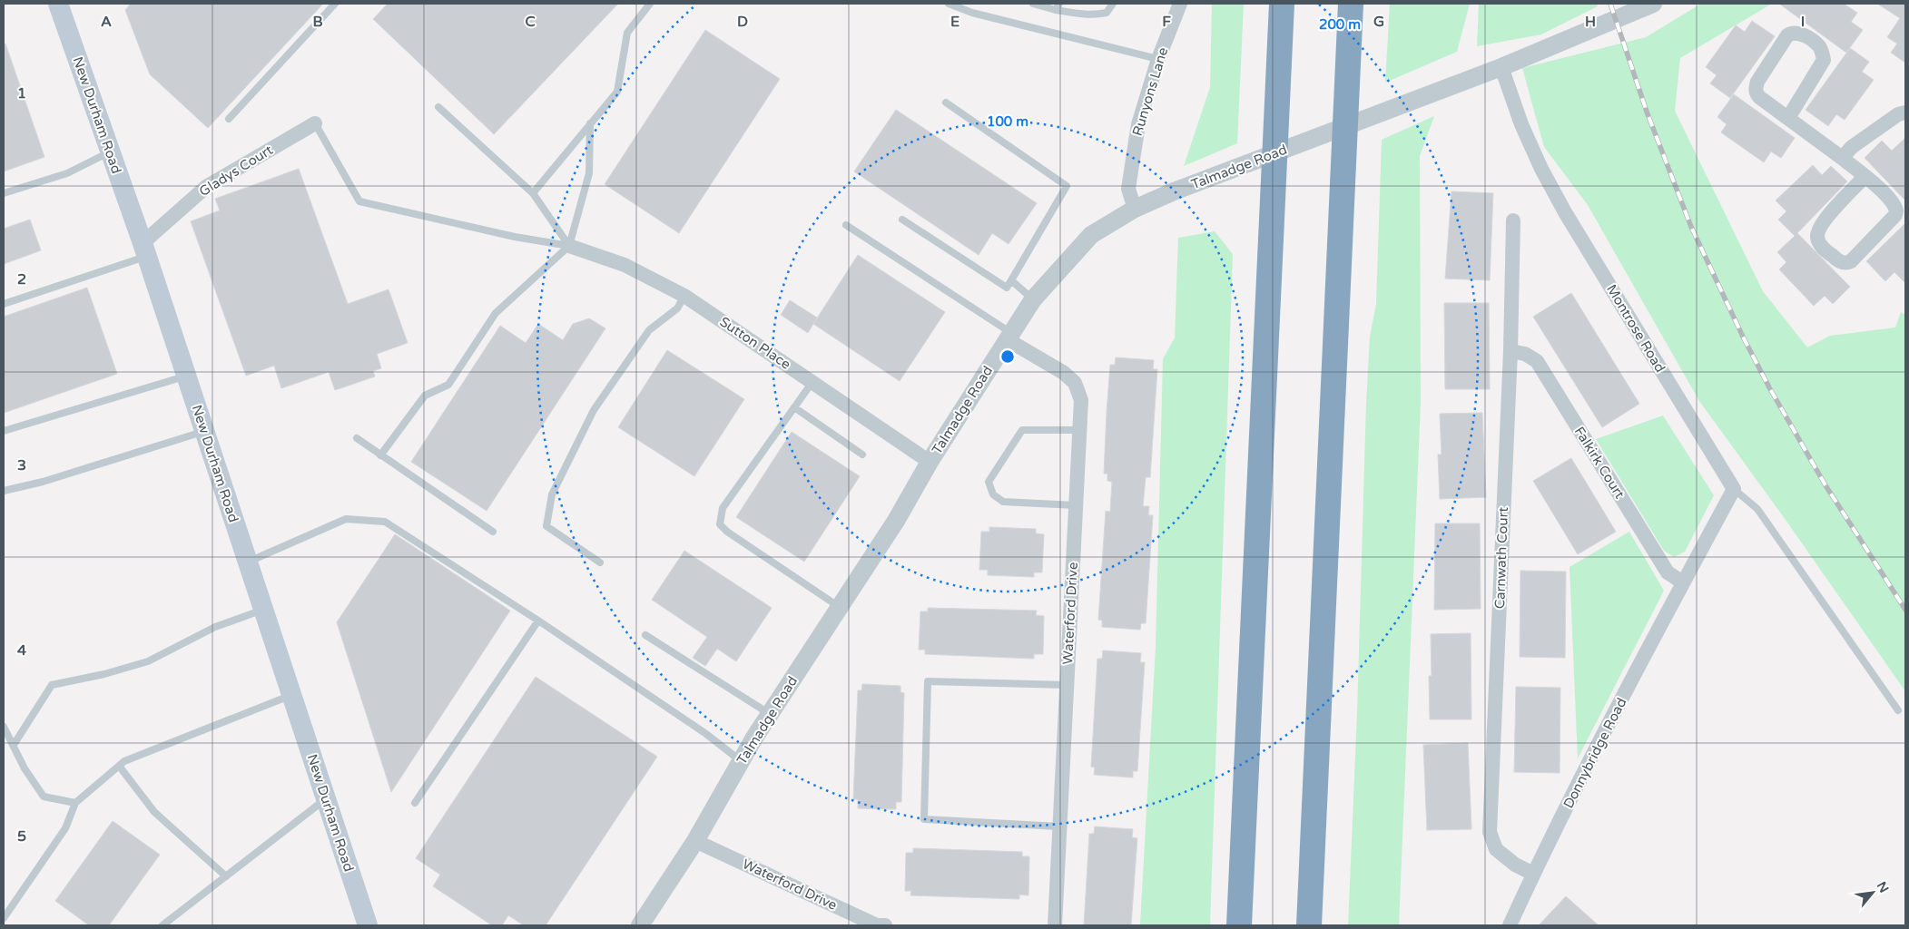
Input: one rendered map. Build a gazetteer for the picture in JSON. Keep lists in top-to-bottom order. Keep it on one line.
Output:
{"streets":{"main road":["New Durham Road"],"street":["Runyons Lane","Talmadge Road","Gladys Court","Montrose Road","Sutton Place","Falkirk Court","Carnwath Court","Waterford Drive","Donnybridge Road"]},"crossings":[["Runyons Lane","Talmadge Road"],["New Durham Road","Gladys Court"],["Talmadge Road","Montrose Road"],["Talmadge Road","Sutton Place"],["Talmadge Road","Waterford Drive"],["Falkirk Court","Carnwath Court"],["Falkirk Court","Donnybridge Road"],["Carnwath Court","Donnybridge Road"]],"north":"top right","grid":{"columns":["A","B","C","D","E","F","G","H","I"],"rows":["1","2","3","4","5"]},"rings":["200 m","100 m"]}
